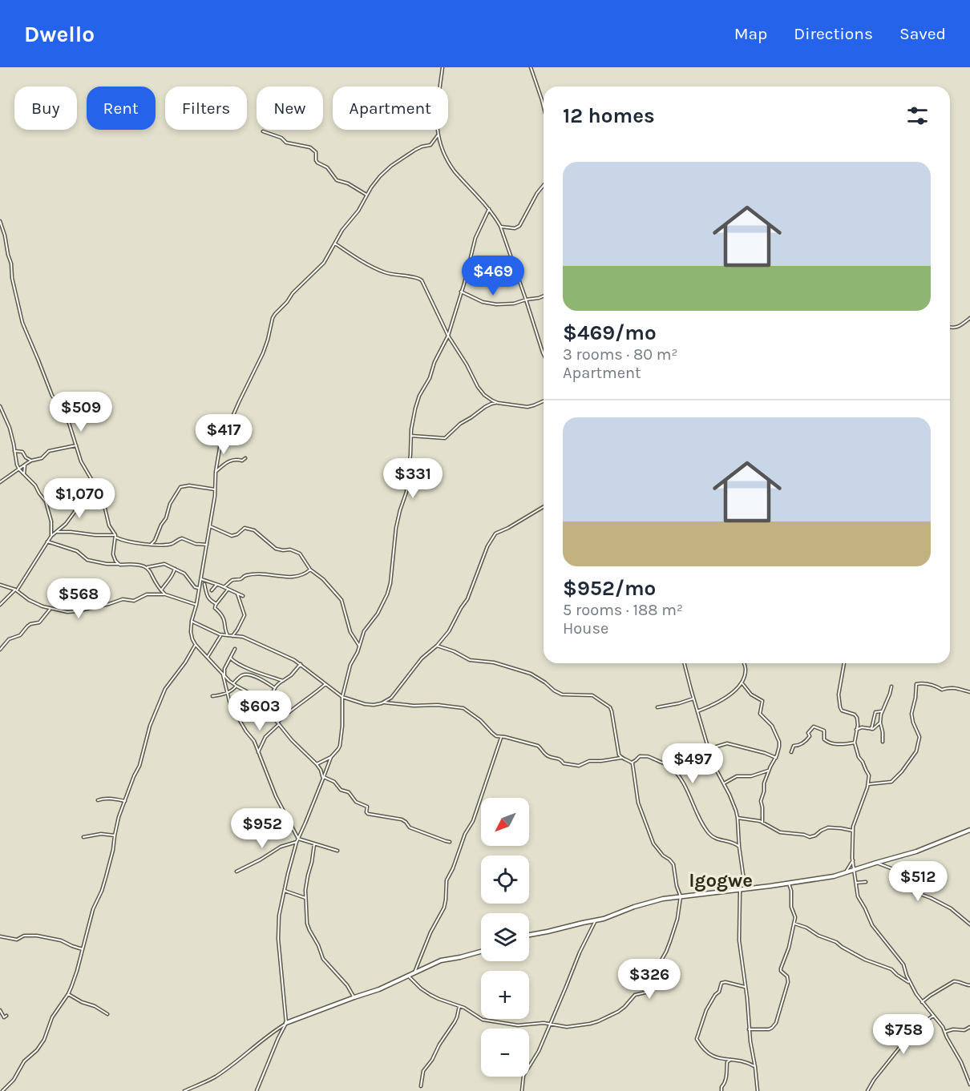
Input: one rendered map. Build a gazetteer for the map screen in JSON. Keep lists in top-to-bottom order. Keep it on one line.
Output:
{"districts":["Igogwe"],"north":"bottom left","page":{"header":"Dwello","nav":["Map","Directions","Saved"],"chip":["Buy","Rent","Filters","New","Apartment"],"heading":"12 homes","list":[{"name":"$469/mo","note":"3 rooms · 80 m² · Apartment"},{"name":"$952/mo","note":"5 rooms · 188 m² · House"}],"price":["$469","$509","$417","$331","$1,070","$568","$603","$497","$952","$512","$326","$758"],"map_buttons":["+","−"]}}
